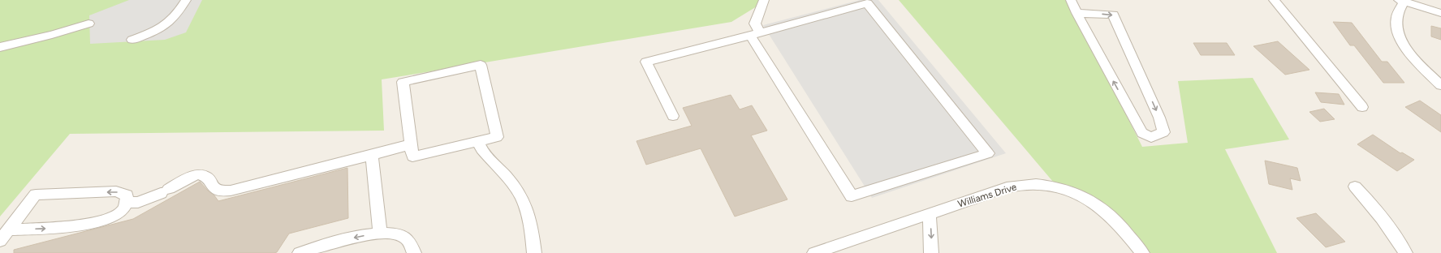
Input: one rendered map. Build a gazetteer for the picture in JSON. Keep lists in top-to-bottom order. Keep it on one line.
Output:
{"streets":{"street":["Williams Drive"]}}
